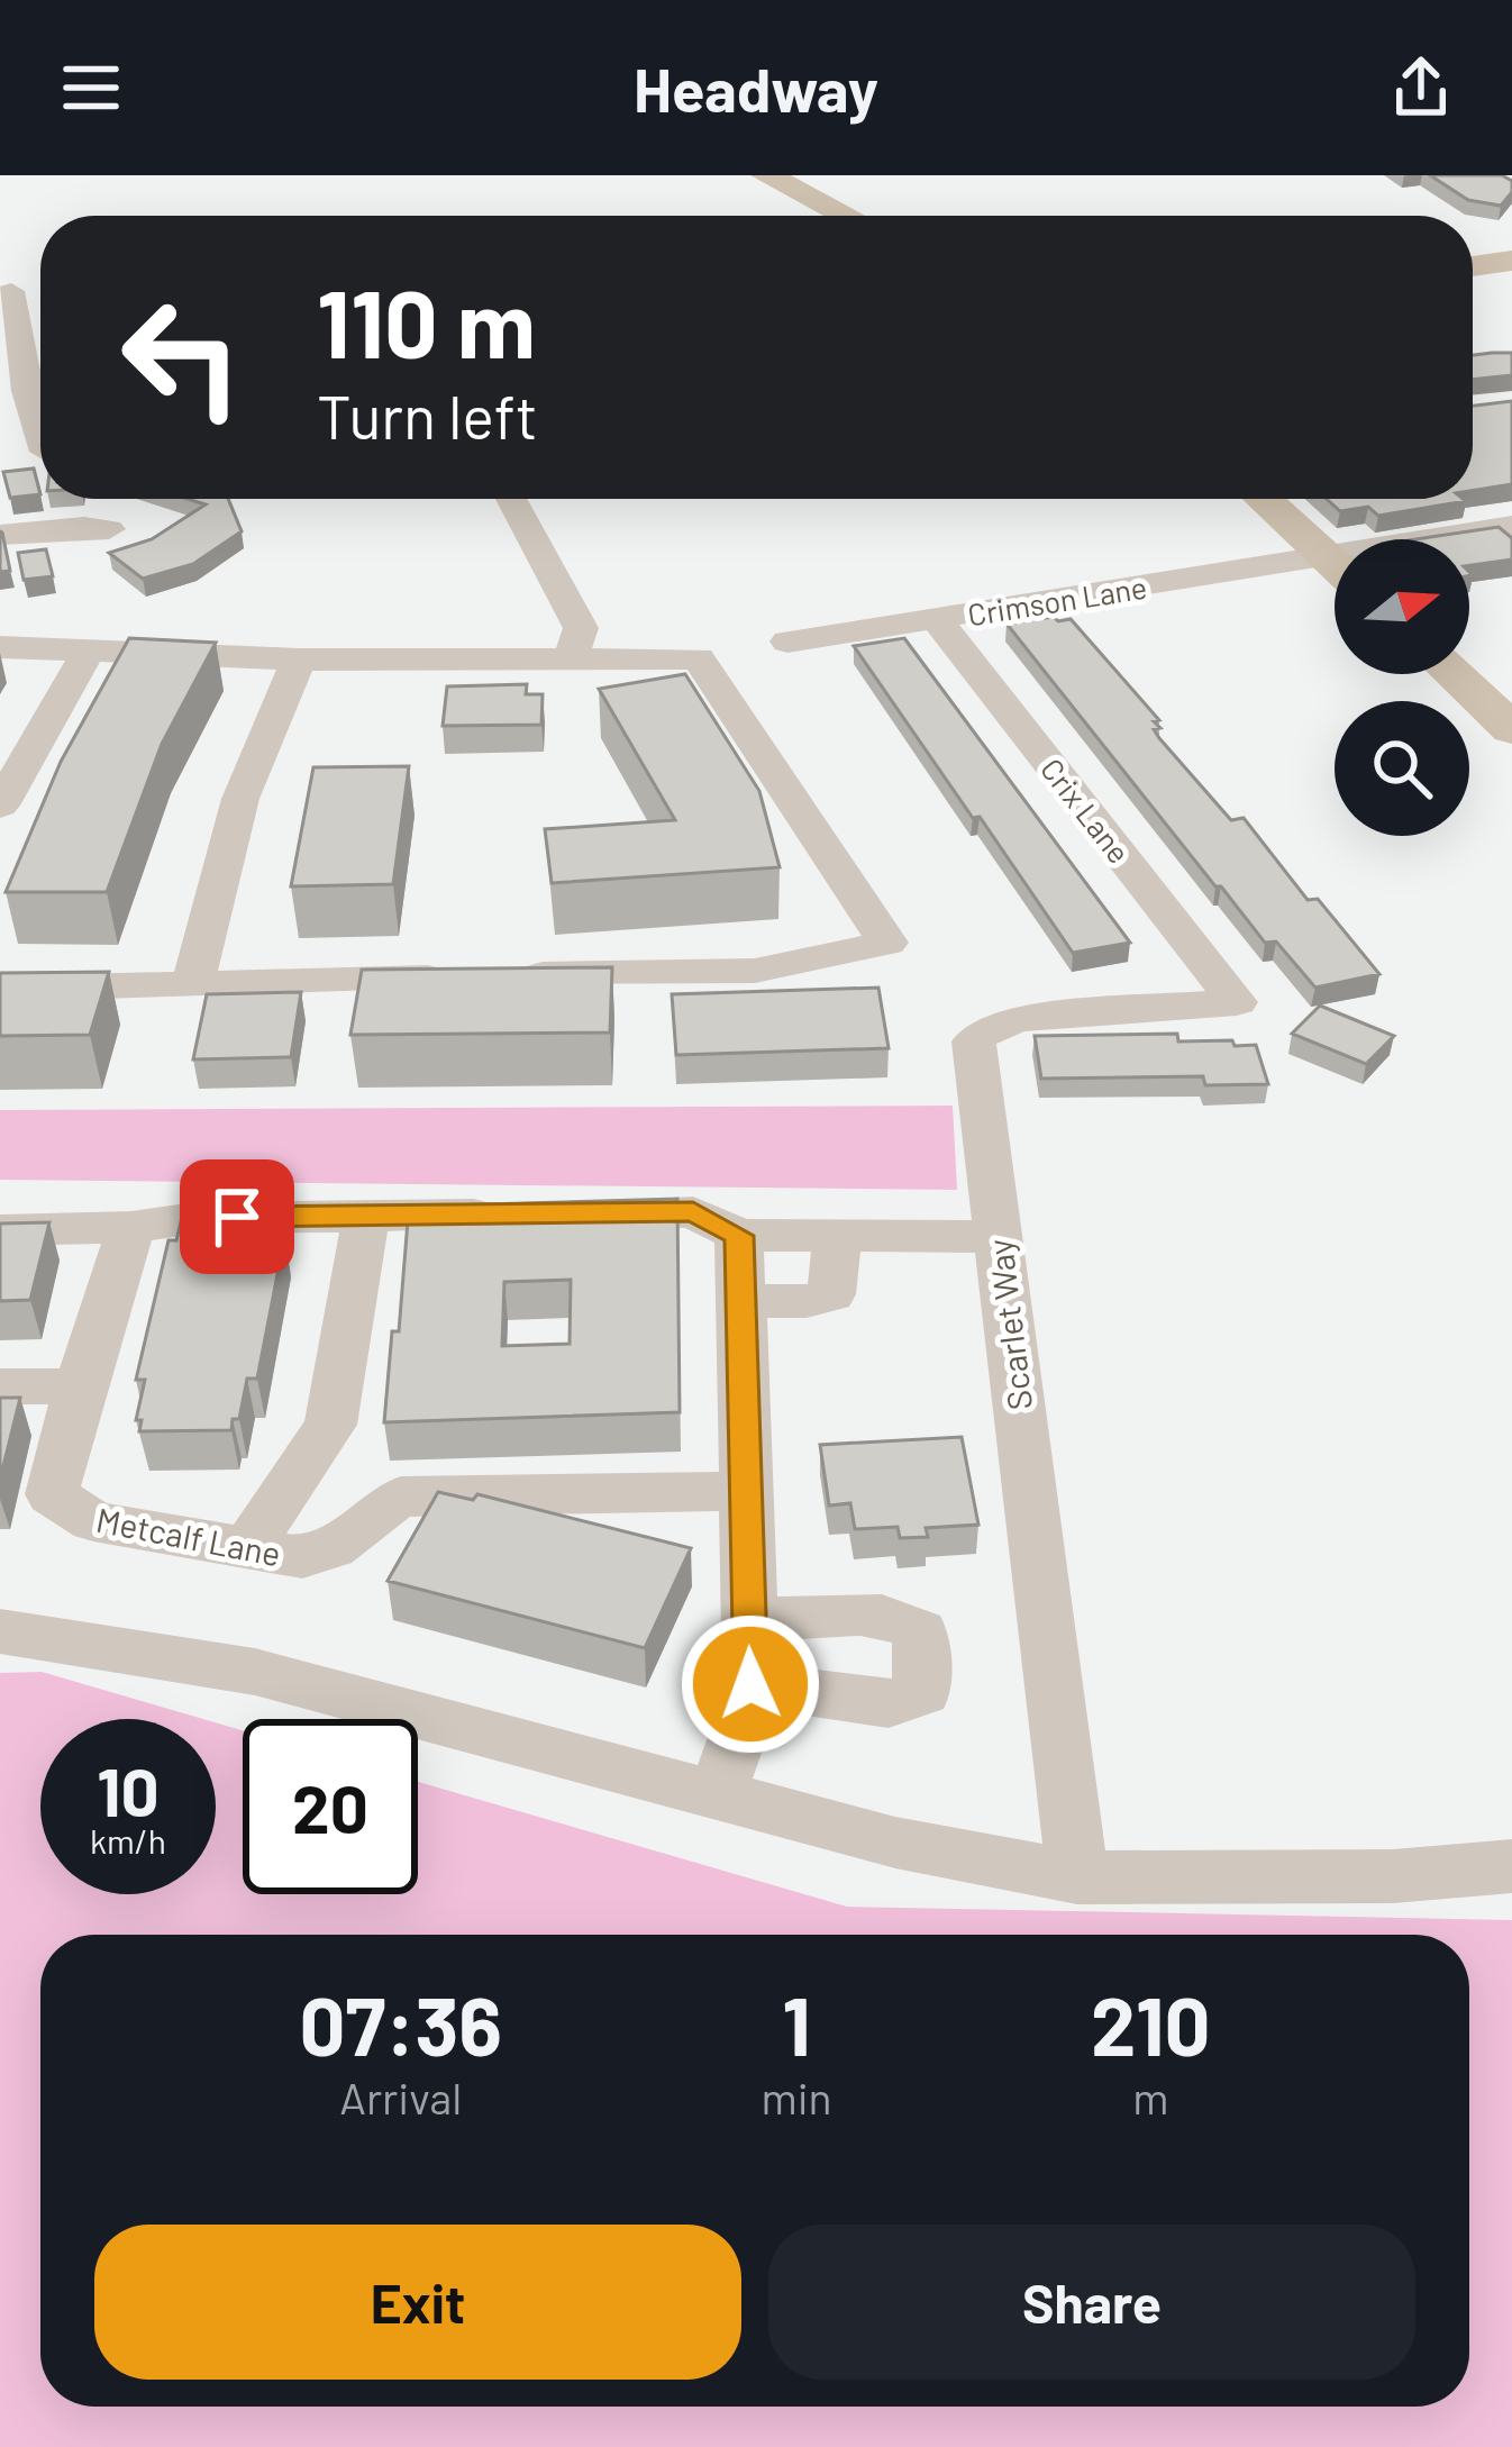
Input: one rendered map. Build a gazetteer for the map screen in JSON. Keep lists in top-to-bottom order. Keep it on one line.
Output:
{"streets":{"street":["Crimson Lane","Crix Lane","Scarlet Way","Metcalf Lane"]},"crossings":[["Crimson Lane","Crix Lane"],["Crix Lane","Scarlet Way"]],"north":"right","page":{"header":"Headway","turn":["110 m","Turn left"],"speed":"10 km/h","limit":"20","eta":["07:36","Arrival","1","min","210","m"],"buttons":["Exit","Share"]}}
